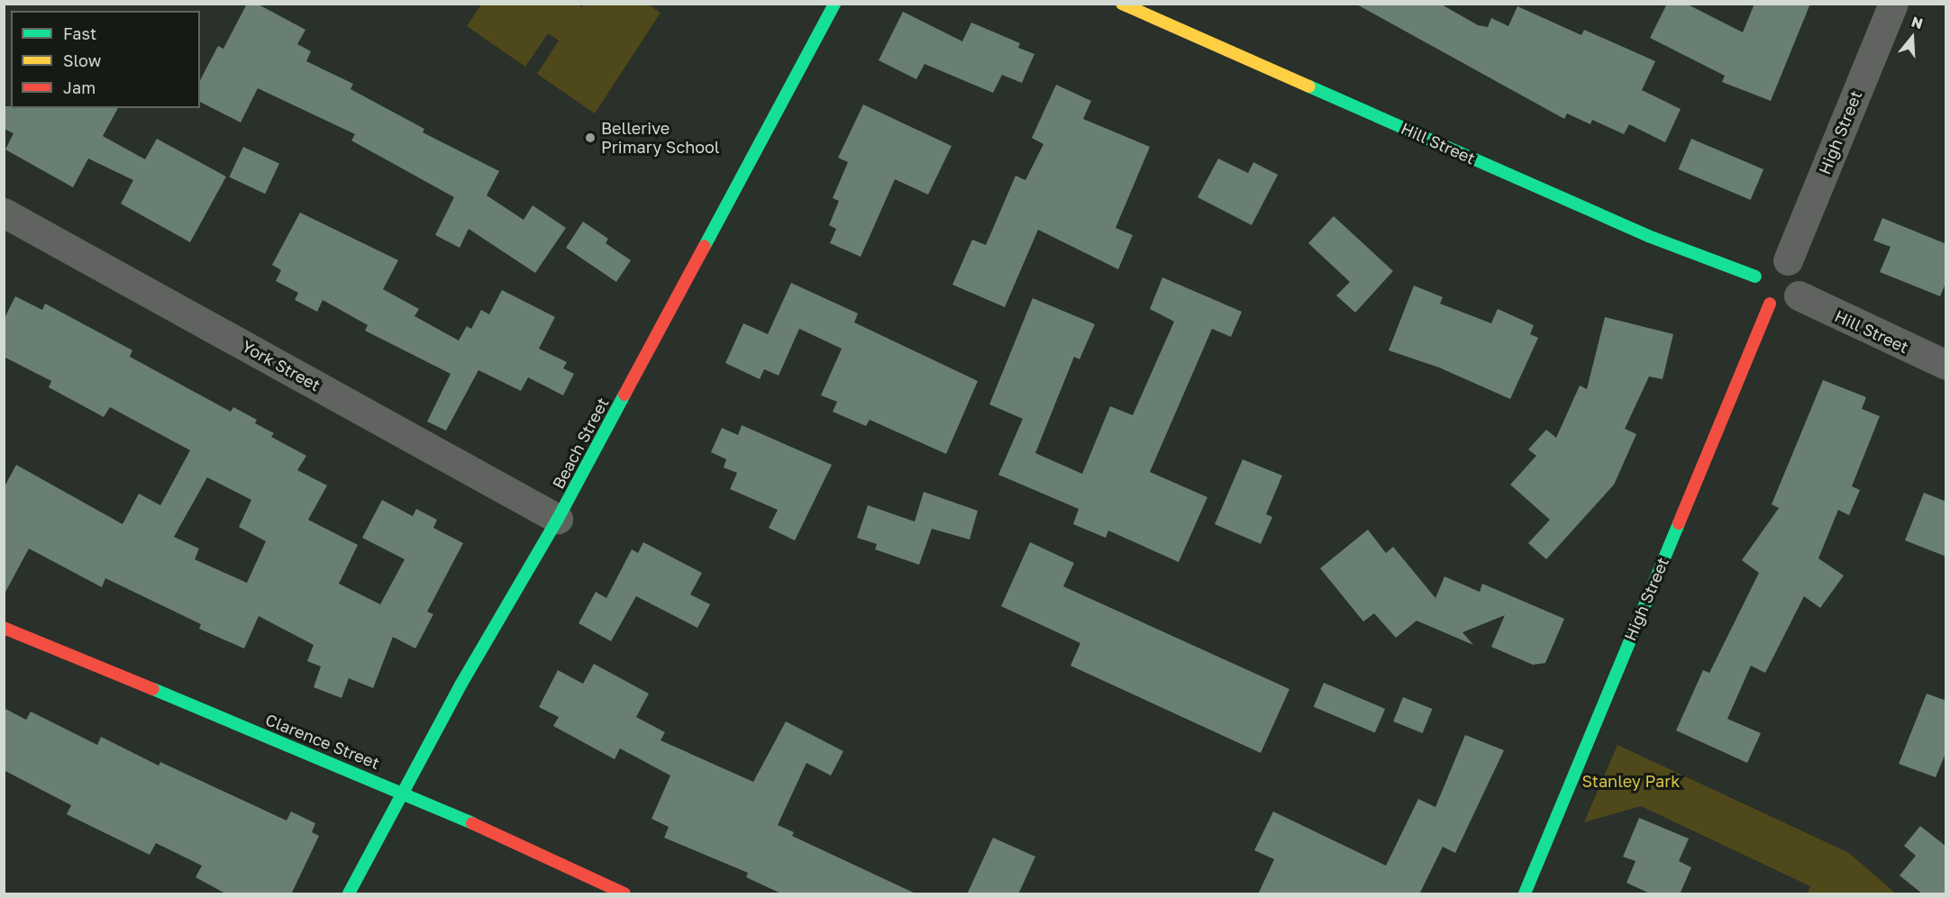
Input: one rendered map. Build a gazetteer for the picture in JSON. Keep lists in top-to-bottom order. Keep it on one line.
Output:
{"streets":{"street":["High Street","Hill Street","York Street","Beach Street","Clarence Street"]},"crossings":[["High Street","Hill Street"],["York Street","Beach Street"],["Beach Street","Clarence Street"]],"parks":["Stanley Park"],"places":["Bellerive Primary School"],"legend":["Fast","Slow","Jam"],"north":"top"}
